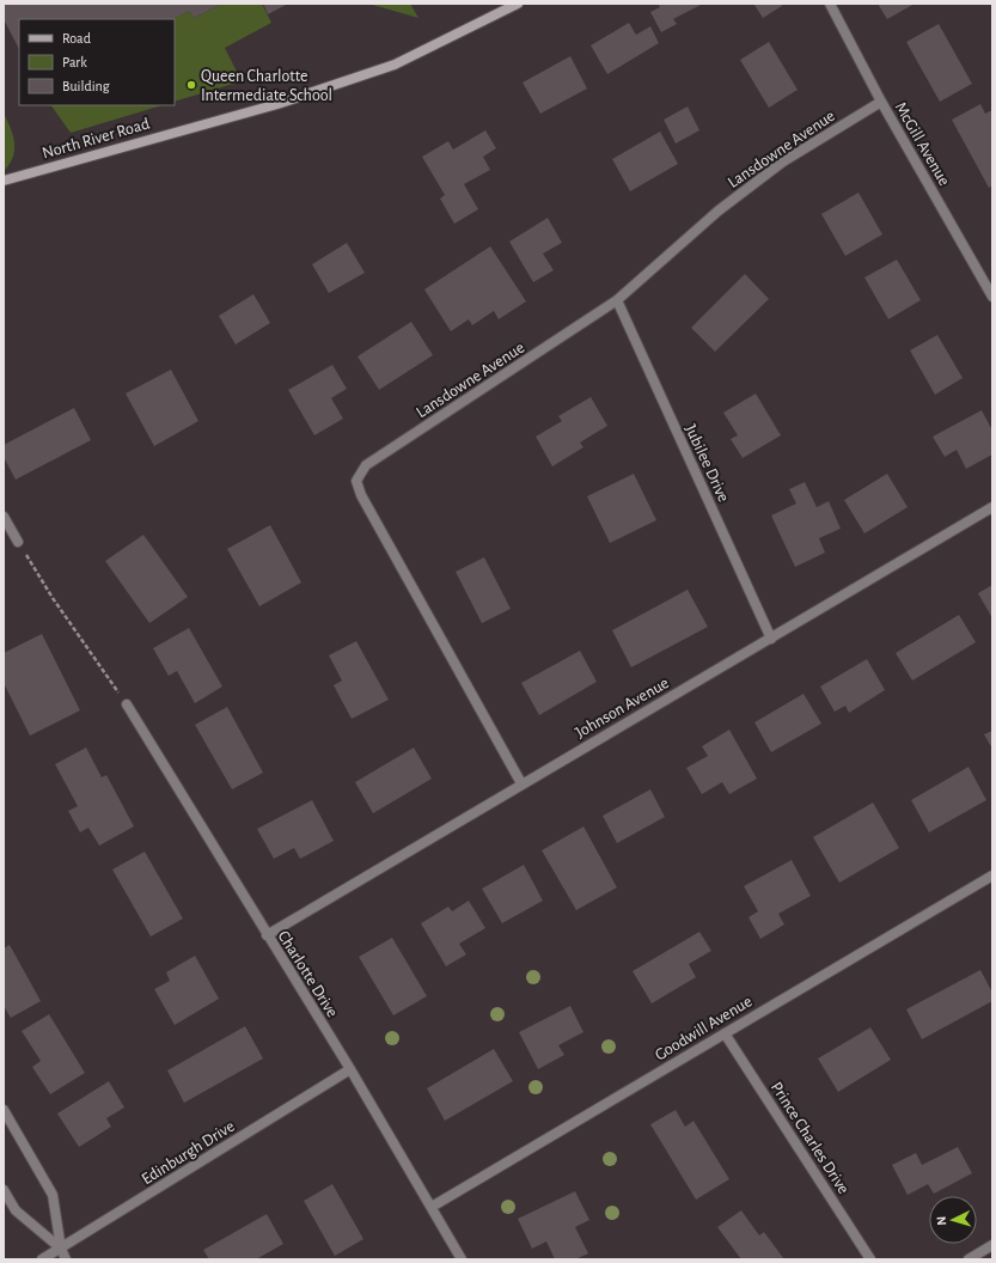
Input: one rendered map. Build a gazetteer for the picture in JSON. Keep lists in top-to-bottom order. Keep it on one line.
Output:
{"streets":{"main road":["North River Road"],"street":["McGill Avenue","Lansdowne Avenue","Jubilee Drive","Johnson Avenue","Charlotte Drive","Goodwill Avenue","Prince Charles Drive","Edinburgh Drive"]},"crossings":[["McGill Avenue","Lansdowne Avenue"],["Lansdowne Avenue","Jubilee Drive"],["Lansdowne Avenue","Johnson Avenue"],["Jubilee Drive","Johnson Avenue"],["Johnson Avenue","Charlotte Drive"],["Charlotte Drive","Goodwill Avenue"],["Charlotte Drive","Edinburgh Drive"],["Goodwill Avenue","Prince Charles Drive"]],"places":["Queen Charlotte Intermediate School"],"legend":["Road","Park","Building"],"north":"left"}
